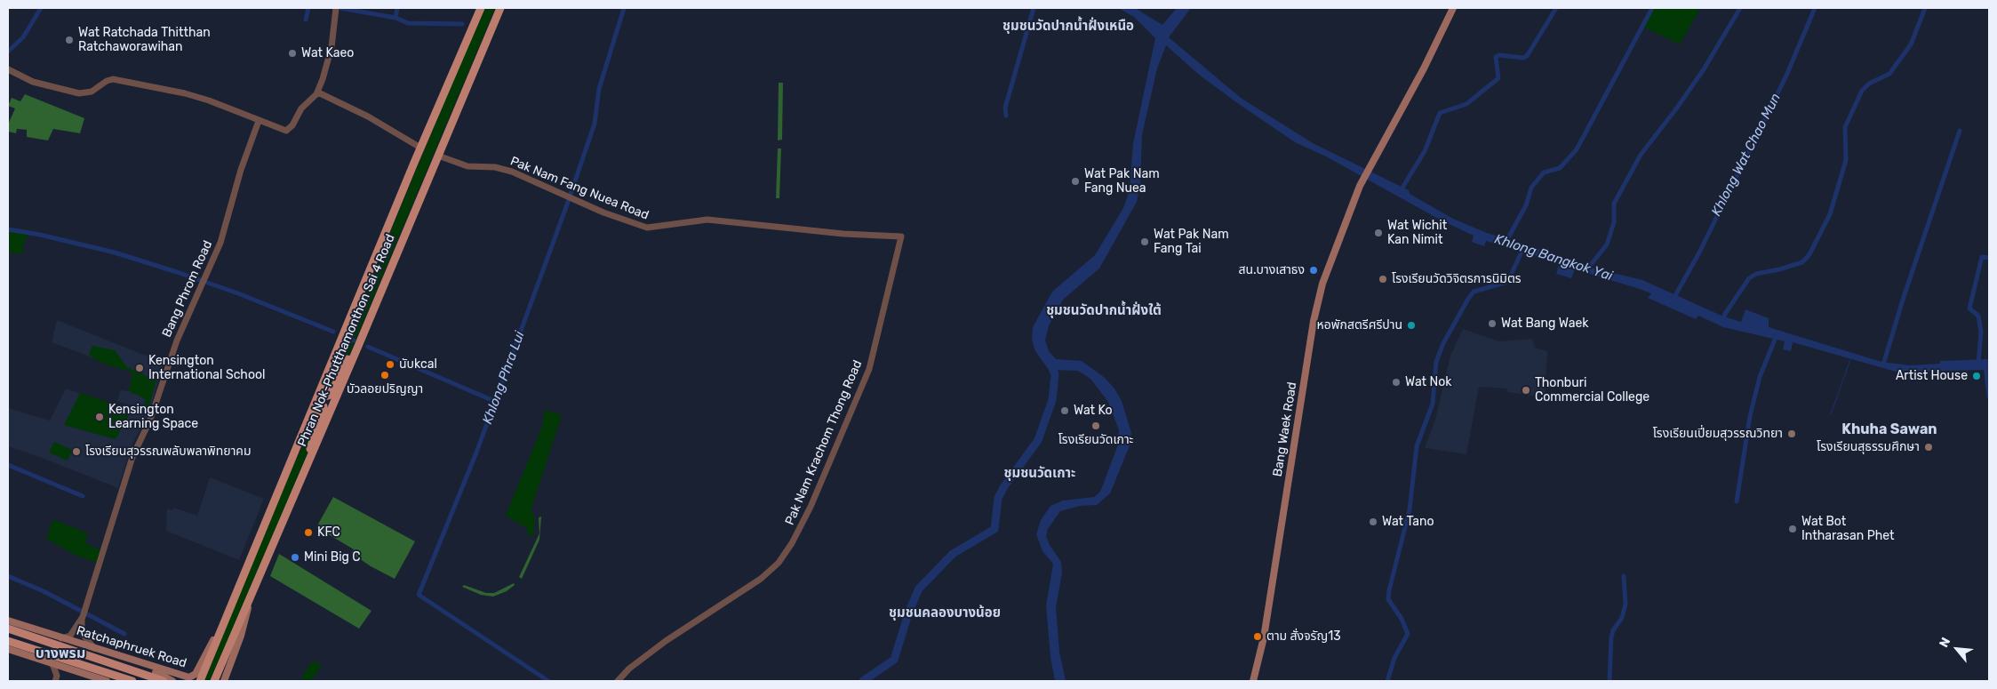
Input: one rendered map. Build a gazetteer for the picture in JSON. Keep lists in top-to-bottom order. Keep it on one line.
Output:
{"streets":{"main road":["Phran Nok-Phutthamonthon Sai 4 Road","Bang Waek Road","Ratchaphruek Road"],"street":["Pak Nam Fang Nuea Road","Bang Phrom Road","Pak Nam Krachom Thong Road"]},"crossings":[["Pak Nam Fang Nuea Road","Phran Nok-Phutthamonthon Sai 4 Road"],["Pak Nam Fang Nuea Road","Pak Nam Krachom Thong Road"],["Bang Phrom Road","Ratchaphruek Road"],["Phran Nok-Phutthamonthon Sai 4 Road","Ratchaphruek Road"]],"districts":["ชุมชนวัดปากน้ำฝั่งเหนือ","ชุมชนวัดปากน้ำฝั่งใต้","Khuha Sawan","ชุมชนวัดเกาะ","ชุมชนคลองบางน้อย","บางพรม"],"water":["Khlong Wat Chao Mun","Khlong Bangkok Yai","Khlong Phra Lui"],"places":["Wat Ratchada Thitthan Ratchaworawihan","Wat Kaeo","Wat Pak Nam Fang Nuea","Wat Wichit Kan Nimit","Wat Pak Nam Fang Tai","สน.บางเสาธง","โรงเรียนวัดวิจิตรการนิมิตร","Wat Bang Waek","หอพักสตรีศรีปาน","นับkcal","Kensington International School","บัวลอยปริญญา","Artist House","Wat Nok","Thonburi Commercial College","Wat Ko","Kensington Learning Space","โรงเรียนวัดเกาะ","โรงเรียนเปี่ยมสุวรรณวิทยา","โรงเรียนสุธรรมศึกษา","โรงเรียนสุวรรณพลับพลาพิทยาคม","Wat Tano","Wat Bot Intharasan Phet","KFC","Mini Big C","ตาม สั่งจรัญ13"],"north":"top left"}
